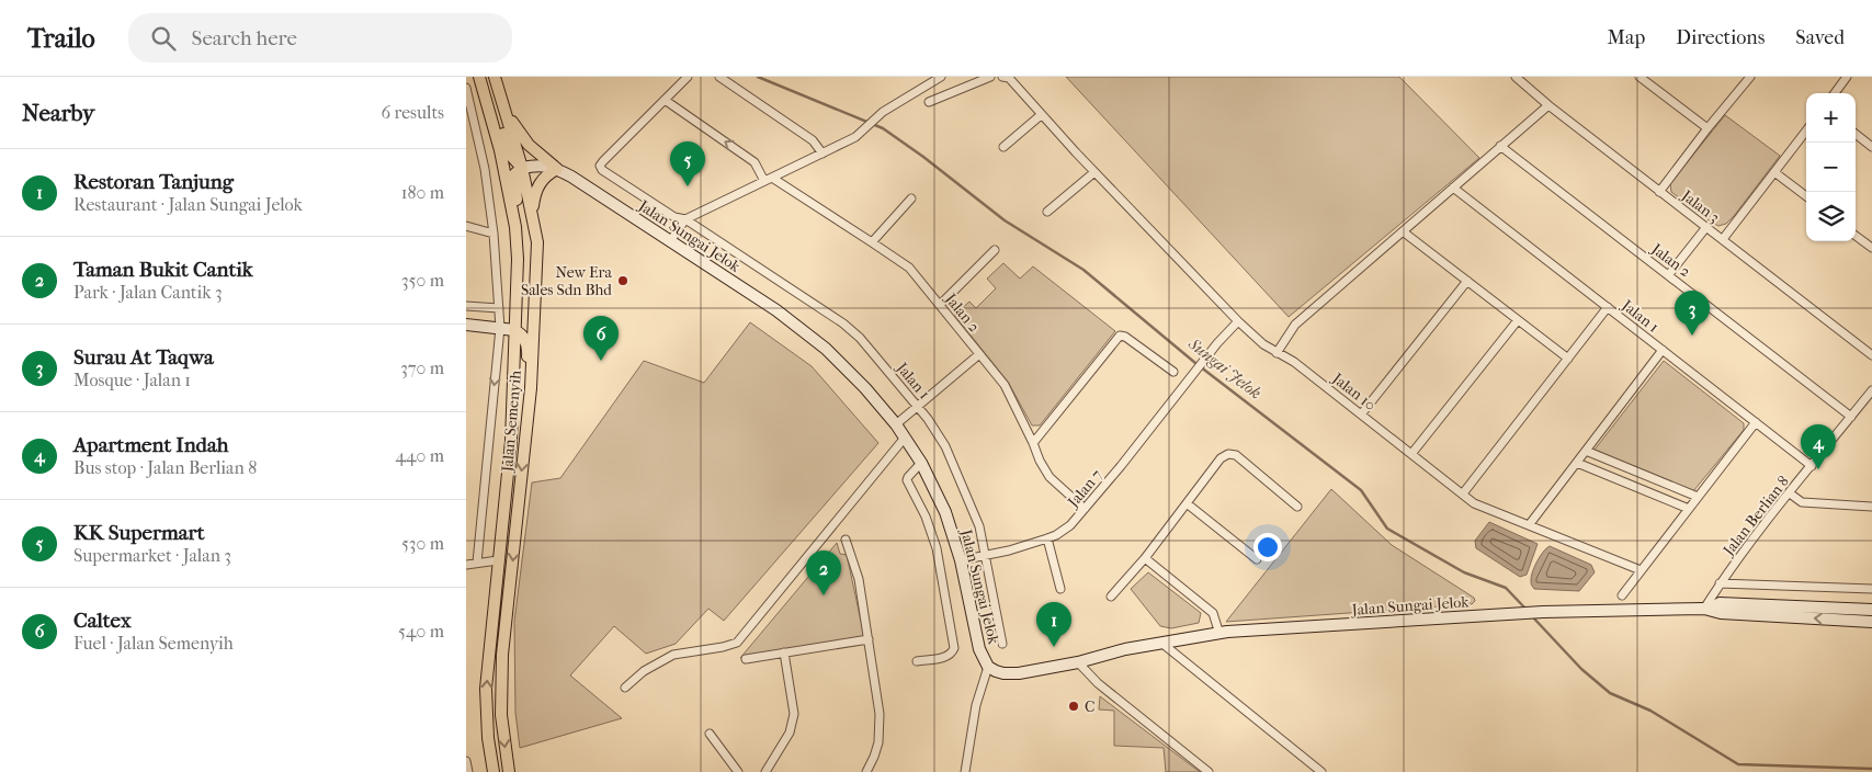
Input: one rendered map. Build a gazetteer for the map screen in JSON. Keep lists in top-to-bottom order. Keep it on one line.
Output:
{"streets":{"main road":["Jalan Semenyih"],"street":["Jalan 3","Jalan Sungai Jelok","Jalan 2","Jalan 1","Jalan 10","Jalan 7","Jalan Berlian 8"]},"crossings":[["Jalan Sungai Jelok","Jalan Semenyih"],["Jalan Sungai Jelok","Jalan 7"],["Jalan Sungai Jelok","Jalan Berlian 8"],["Jalan 2","Jalan 7"],["Jalan 2","Jalan Berlian 8"],["Jalan 1","Jalan 7"],["Jalan 1","Jalan Berlian 8"],["Jalan 10","Jalan 7"]],"water":["Sungai Jelok"],"places":["New Era Sales Sdn Bhd","C"],"page":{"header":"Trailo","search":"Search here","nav":["Map","Directions","Saved"],"heading":["Nearby","6 results"],"map_buttons":["+","−"],"pins":["5","3","6","4","2","1"],"list":[{"mark":"1","name":"Restoran Tanjung","note":"Restaurant · Jalan Sungai Jelok","value":"180 m"},{"mark":"2","name":"Taman Bukit Cantik","note":"Park · Jalan Cantik 3","value":"350 m"},{"mark":"3","name":"Surau At Taqwa","note":"Mosque · Jalan 1","value":"370 m"},{"mark":"4","name":"Apartment Indah","note":"Bus stop · Jalan Berlian 8","value":"440 m"},{"mark":"5","name":"KK Supermart","note":"Supermarket · Jalan 3","value":"530 m"},{"mark":"6","name":"Caltex","note":"Fuel · Jalan Semenyih","value":"540 m"}]}}
